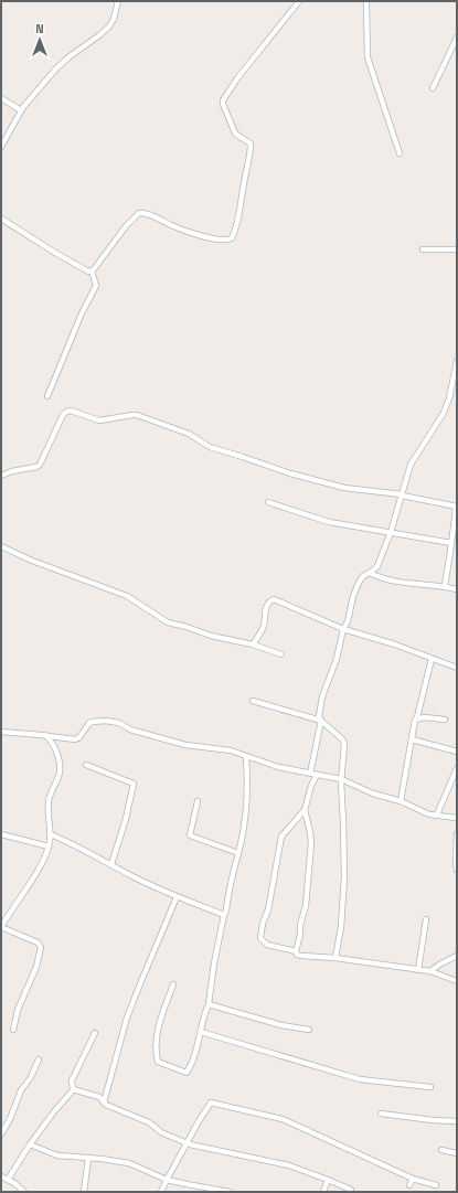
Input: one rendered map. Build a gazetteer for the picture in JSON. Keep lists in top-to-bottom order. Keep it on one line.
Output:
{"north":"top"}
